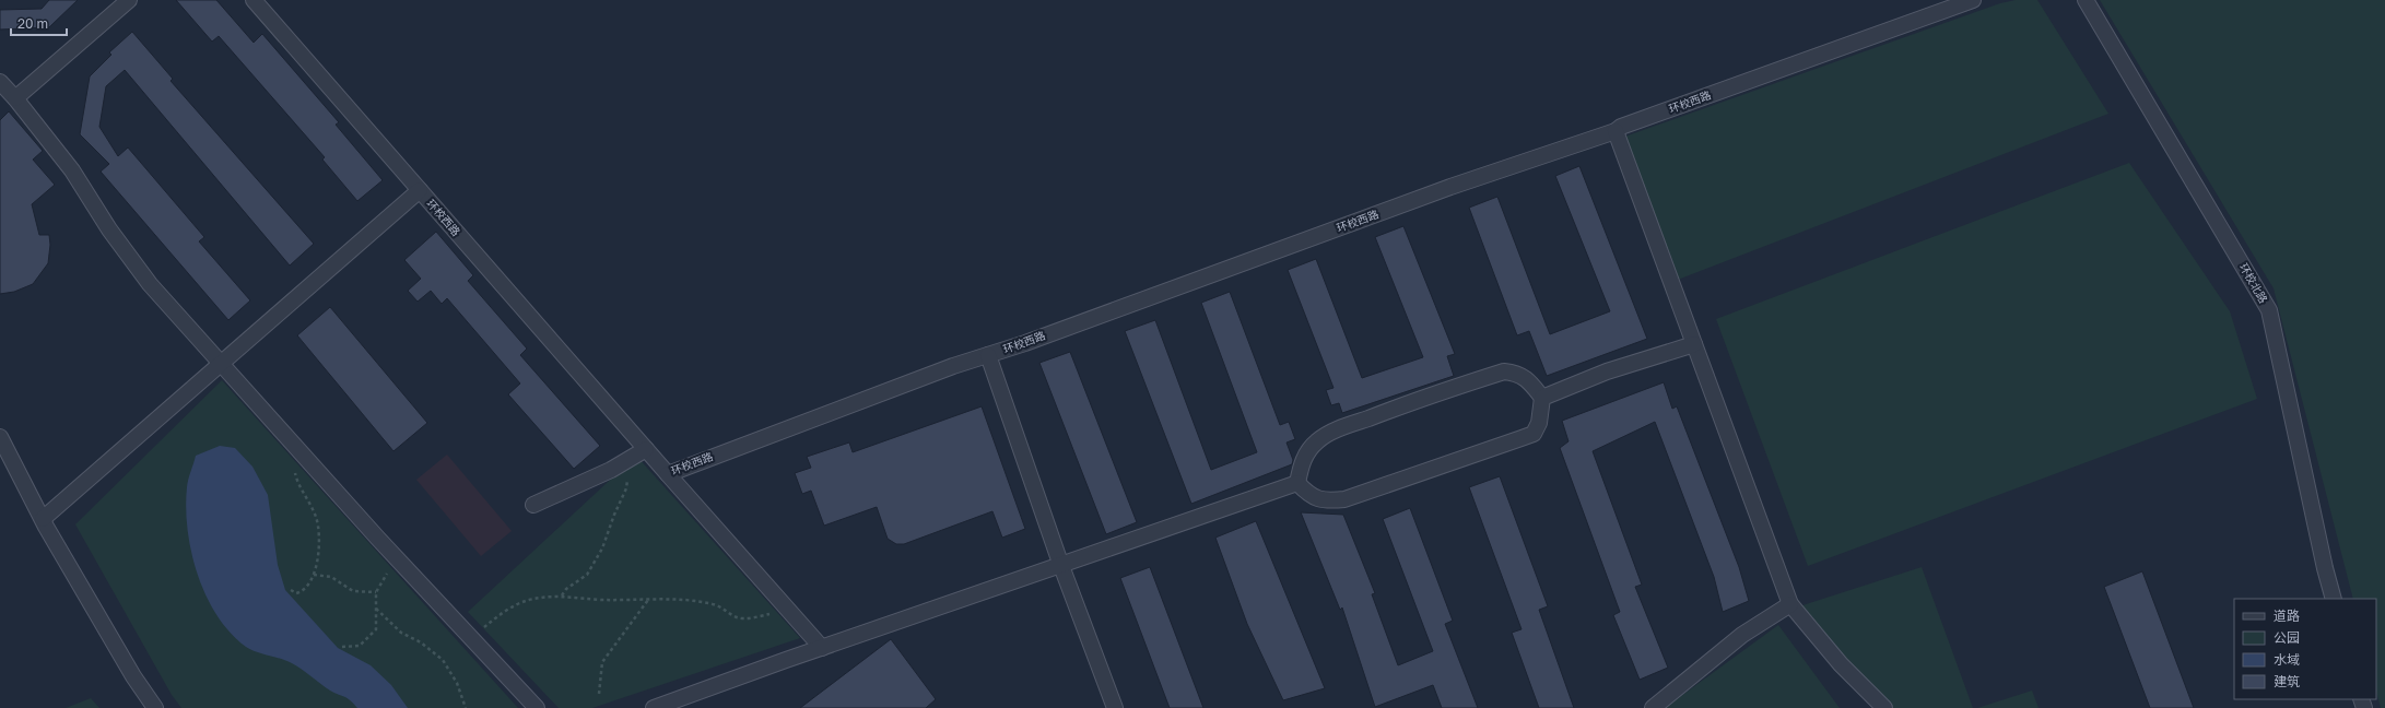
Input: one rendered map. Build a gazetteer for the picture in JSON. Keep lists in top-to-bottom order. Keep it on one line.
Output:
{"streets":{"street":["环校西路","环校北路"]},"legend":["道路","公园","水域","建筑"],"scale_bar":"20 m"}
